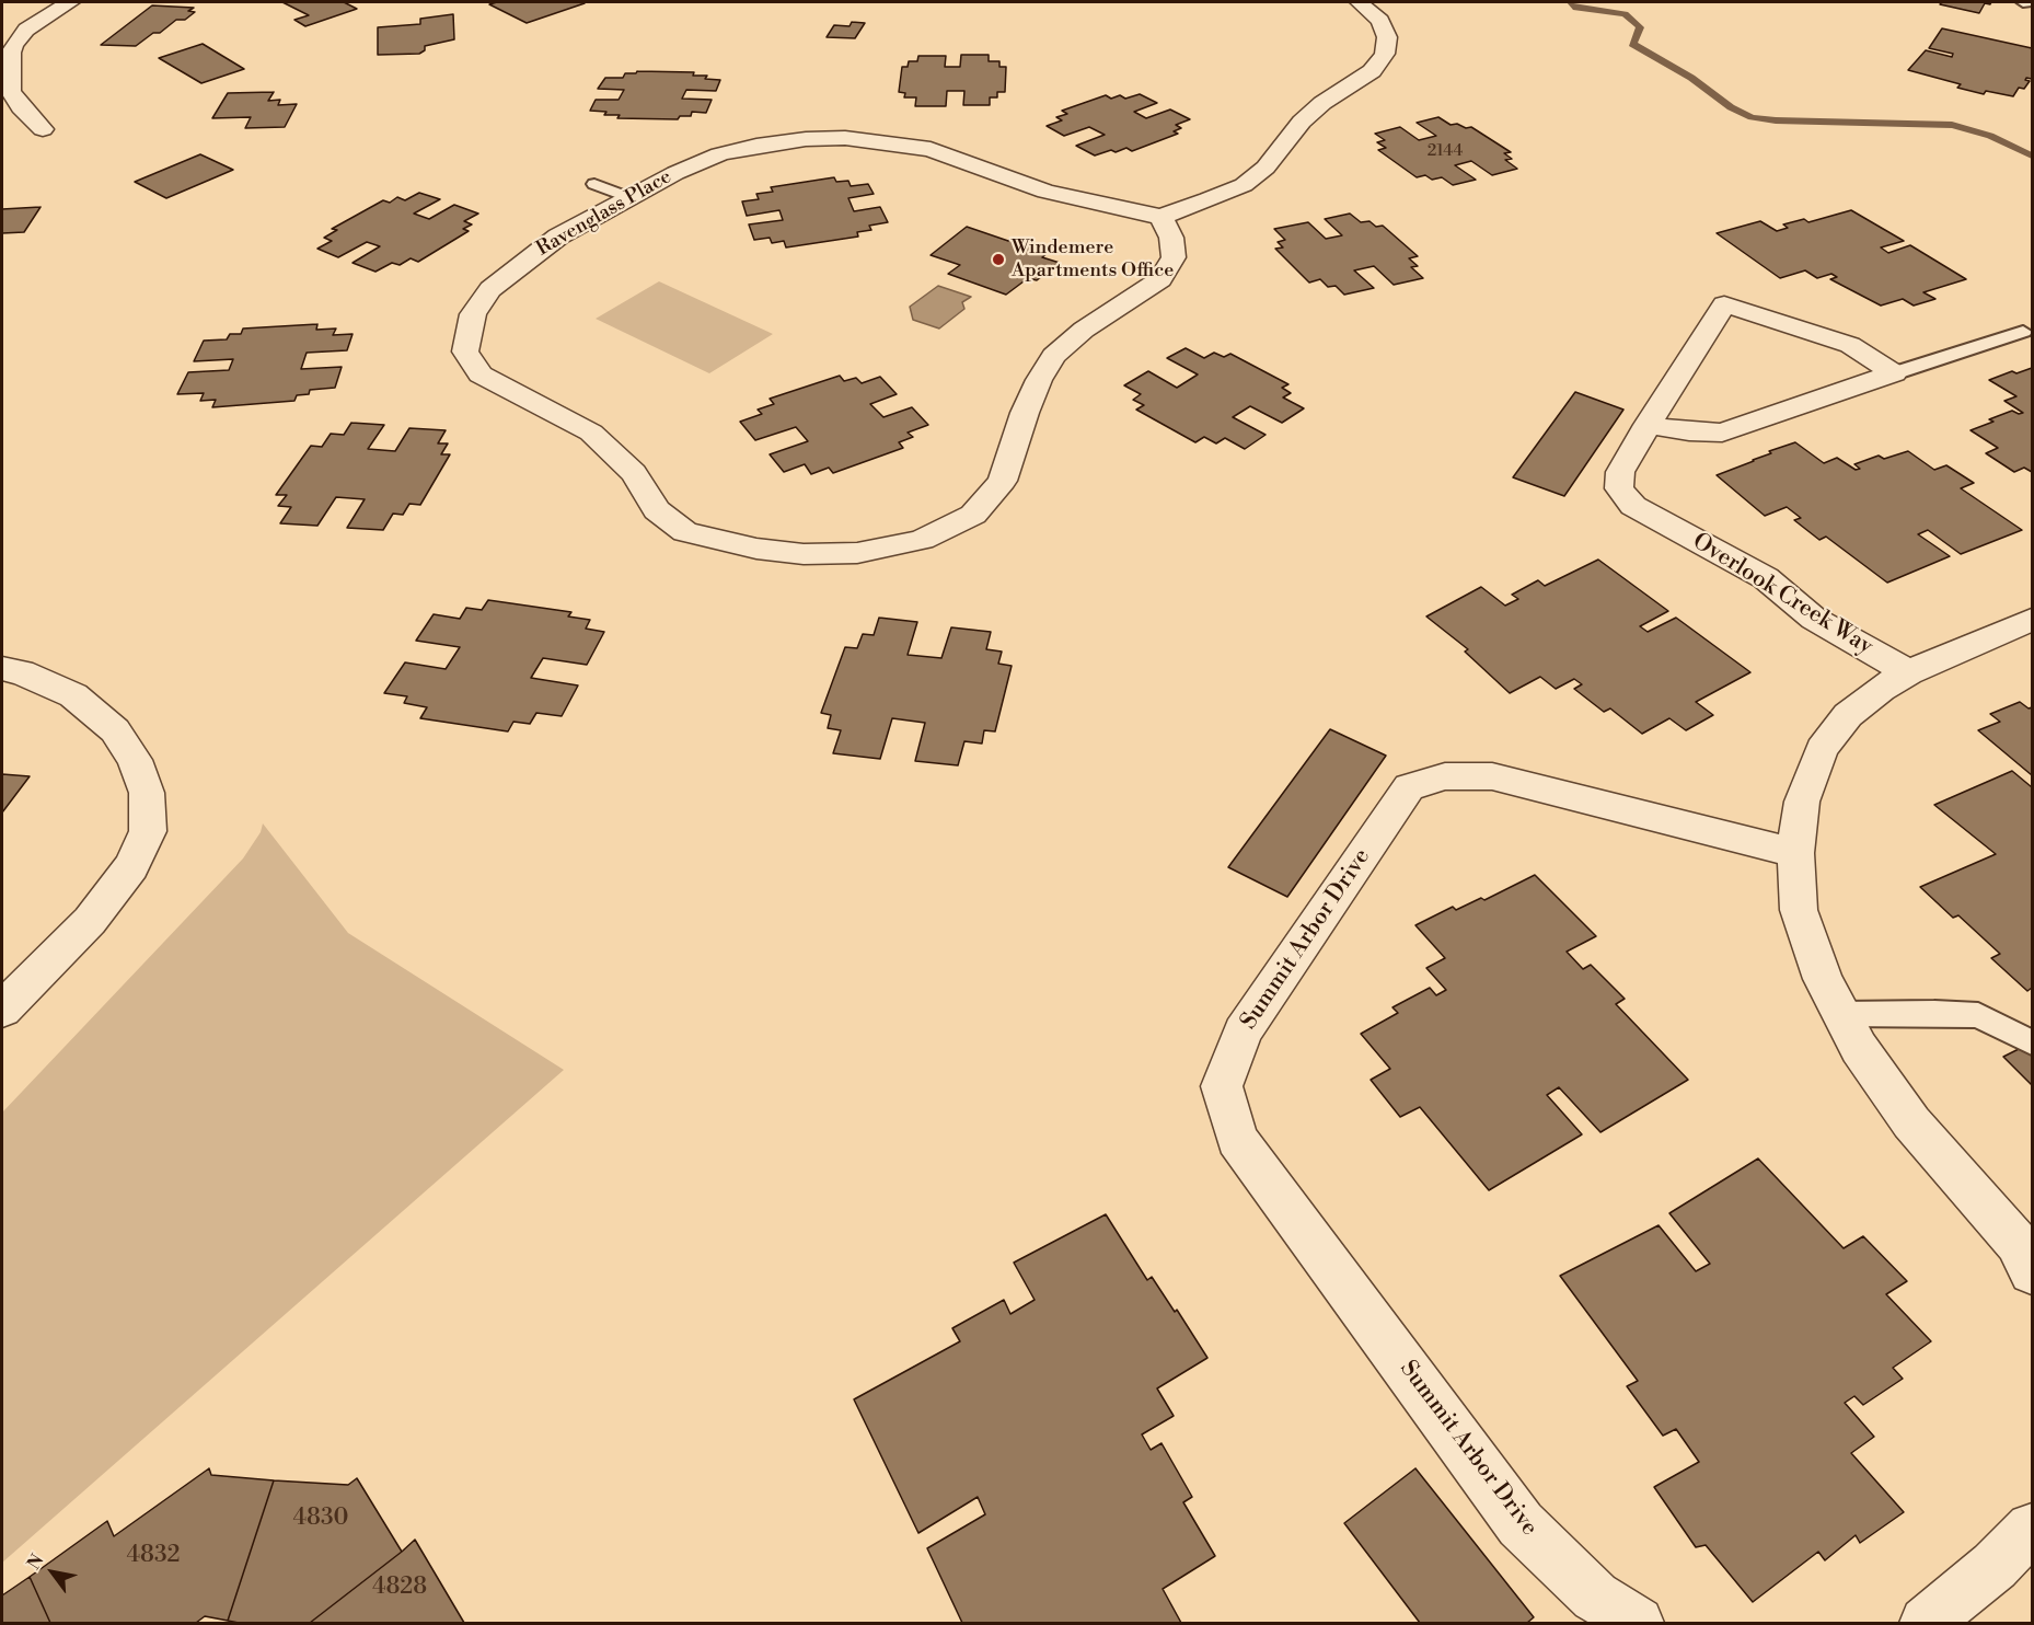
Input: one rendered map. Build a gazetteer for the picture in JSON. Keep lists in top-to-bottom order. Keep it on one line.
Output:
{"streets":{"street":["Ravenglass Place","Overlook Creek Way","Summit Arbor Drive"]},"places":["Windemere Apartments Office"],"house_numbers":["2144","4830","4832","4828"],"north":"top left"}
